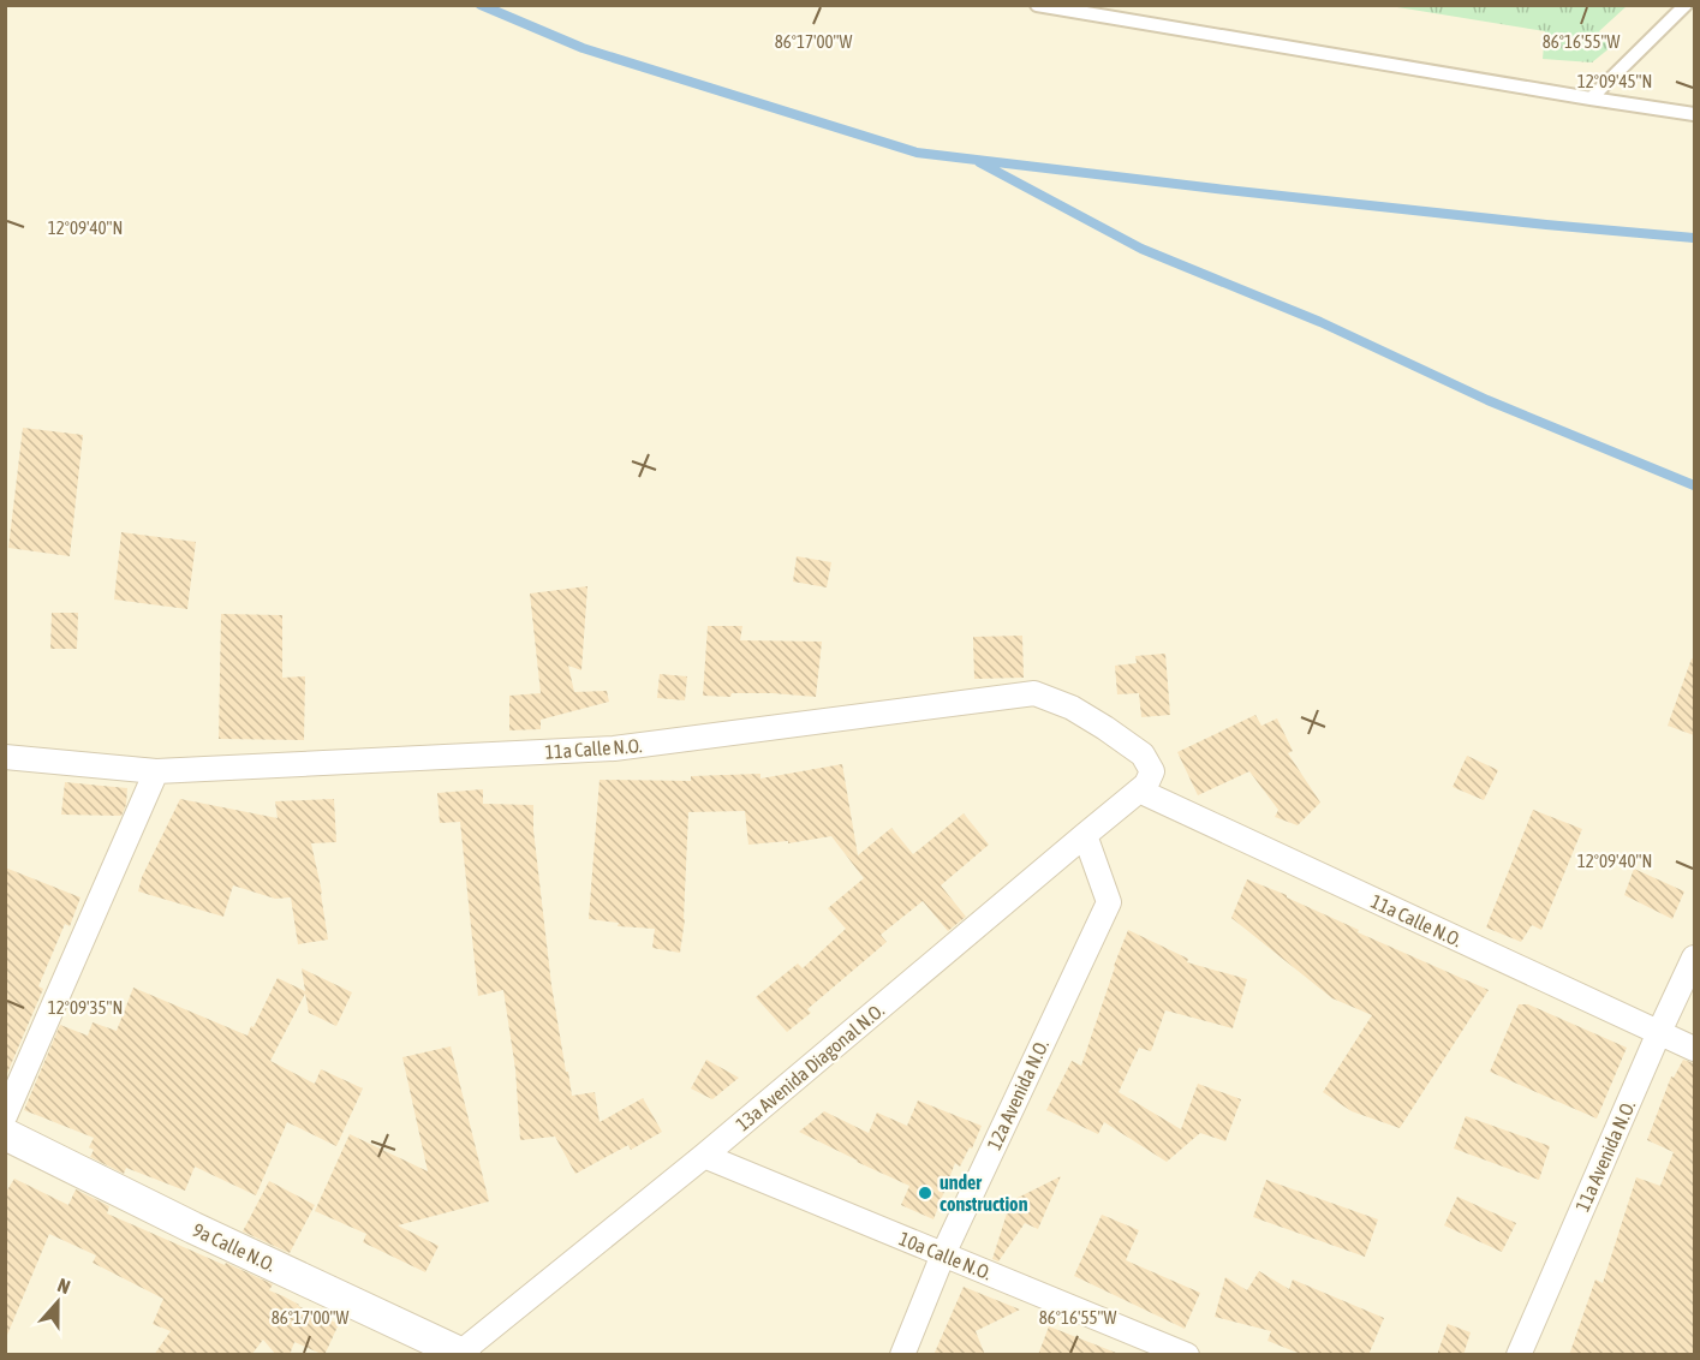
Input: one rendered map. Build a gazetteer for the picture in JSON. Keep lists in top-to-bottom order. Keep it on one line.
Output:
{"streets":{"street":["11a Calle N.O.","13a Avenida Diagonal N.O.","12a Avenida N.O.","11a Avenida N.O.","9a Calle N.O.","10a Calle N.O."]},"crossings":[["11a Calle N.O.","13a Avenida Diagonal N.O."],["11a Calle N.O.","11a Avenida N.O."],["13a Avenida Diagonal N.O.","12a Avenida N.O."],["13a Avenida Diagonal N.O.","9a Calle N.O."],["13a Avenida Diagonal N.O.","10a Calle N.O."],["12a Avenida N.O.","10a Calle N.O."]],"places":["under construction"],"north":"top","coordinates":["86°17'00\"W","86°16'55\"W","12°09'45\"N","12°09'40\"N","12°09'35\"N"]}
